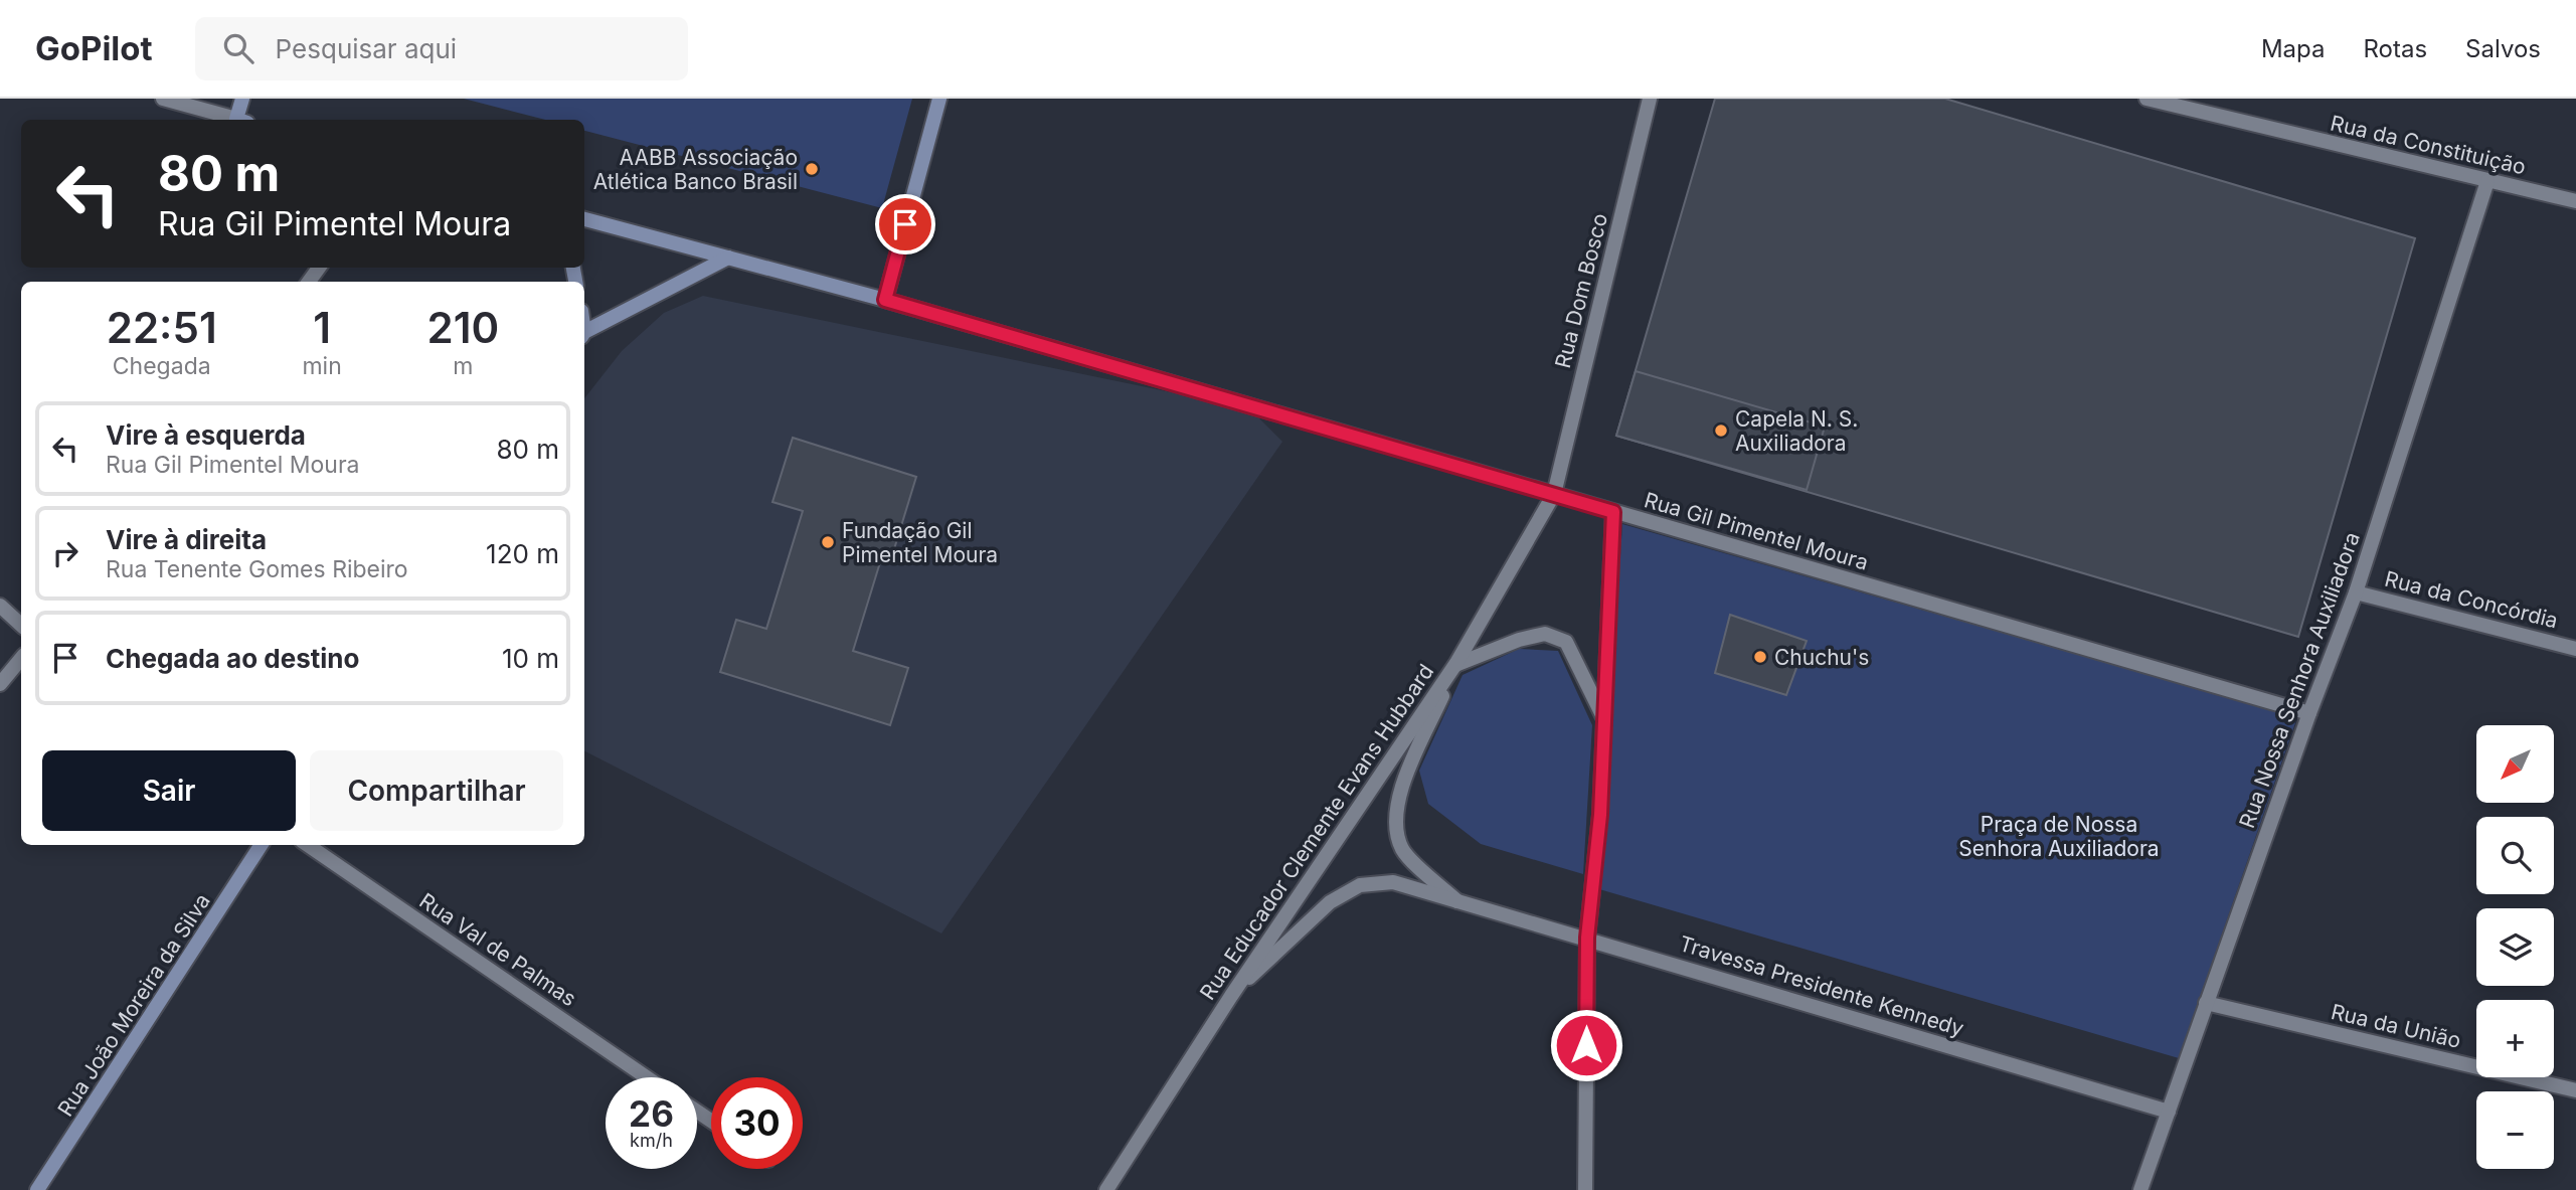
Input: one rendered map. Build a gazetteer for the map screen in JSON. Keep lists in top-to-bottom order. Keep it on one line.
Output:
{"streets":{"main road":["Rua Gil Pimentel Moura","Rua João Moreira da Silva"],"street":["Rua da Constituição","Rua Dom Bosco","Rua da Concórdia","Rua Nossa Senhora Auxiliadora","Rua Educador Clemente Evans Hubbard","Rua Val de Palmas","Travessa Presidente Kennedy","Rua da União"]},"crossings":[["Rua da Constituição","Rua Nossa Senhora Auxiliadora"],["Rua Dom Bosco","Rua Gil Pimentel Moura"],["Rua Dom Bosco","Rua Educador Clemente Evans Hubbard"],["Rua Gil Pimentel Moura","Rua Nossa Senhora Auxiliadora"],["Rua Gil Pimentel Moura","Rua Educador Clemente Evans Hubbard"],["Rua da Concórdia","Rua Nossa Senhora Auxiliadora"],["Rua Nossa Senhora Auxiliadora","Travessa Presidente Kennedy"],["Rua Nossa Senhora Auxiliadora","Rua da União"],["Rua Educador Clemente Evans Hubbard","Travessa Presidente Kennedy"]],"parks":["Praça de Nossa Senhora Auxiliadora"],"places":["AABB Associação Atlética Banco Brasil","Capela N. S. Auxiliadora","Fundação Gil Pimentel Moura","Chuchu's"],"north":"bottom left","page":{"header":"GoPilot","search":"Pesquisar aqui","nav":["Mapa","Rotas","Salvos"],"turn":["80 m","Rua Gil Pimentel Moura"],"eta":["22:51","Chegada","1","min","210","m"],"list":[{"name":"Vire à esquerda","note":"Rua Gil Pimentel Moura","value":"80 m"},{"name":"Vire à direita","note":"Rua Tenente Gomes Ribeiro","value":"120 m"},{"name":"Chegada ao destino","value":"10 m"}],"map_buttons":["+","−"],"buttons":["Sair","Compartilhar"],"speed":"26 km/h","limit":"30"}}
